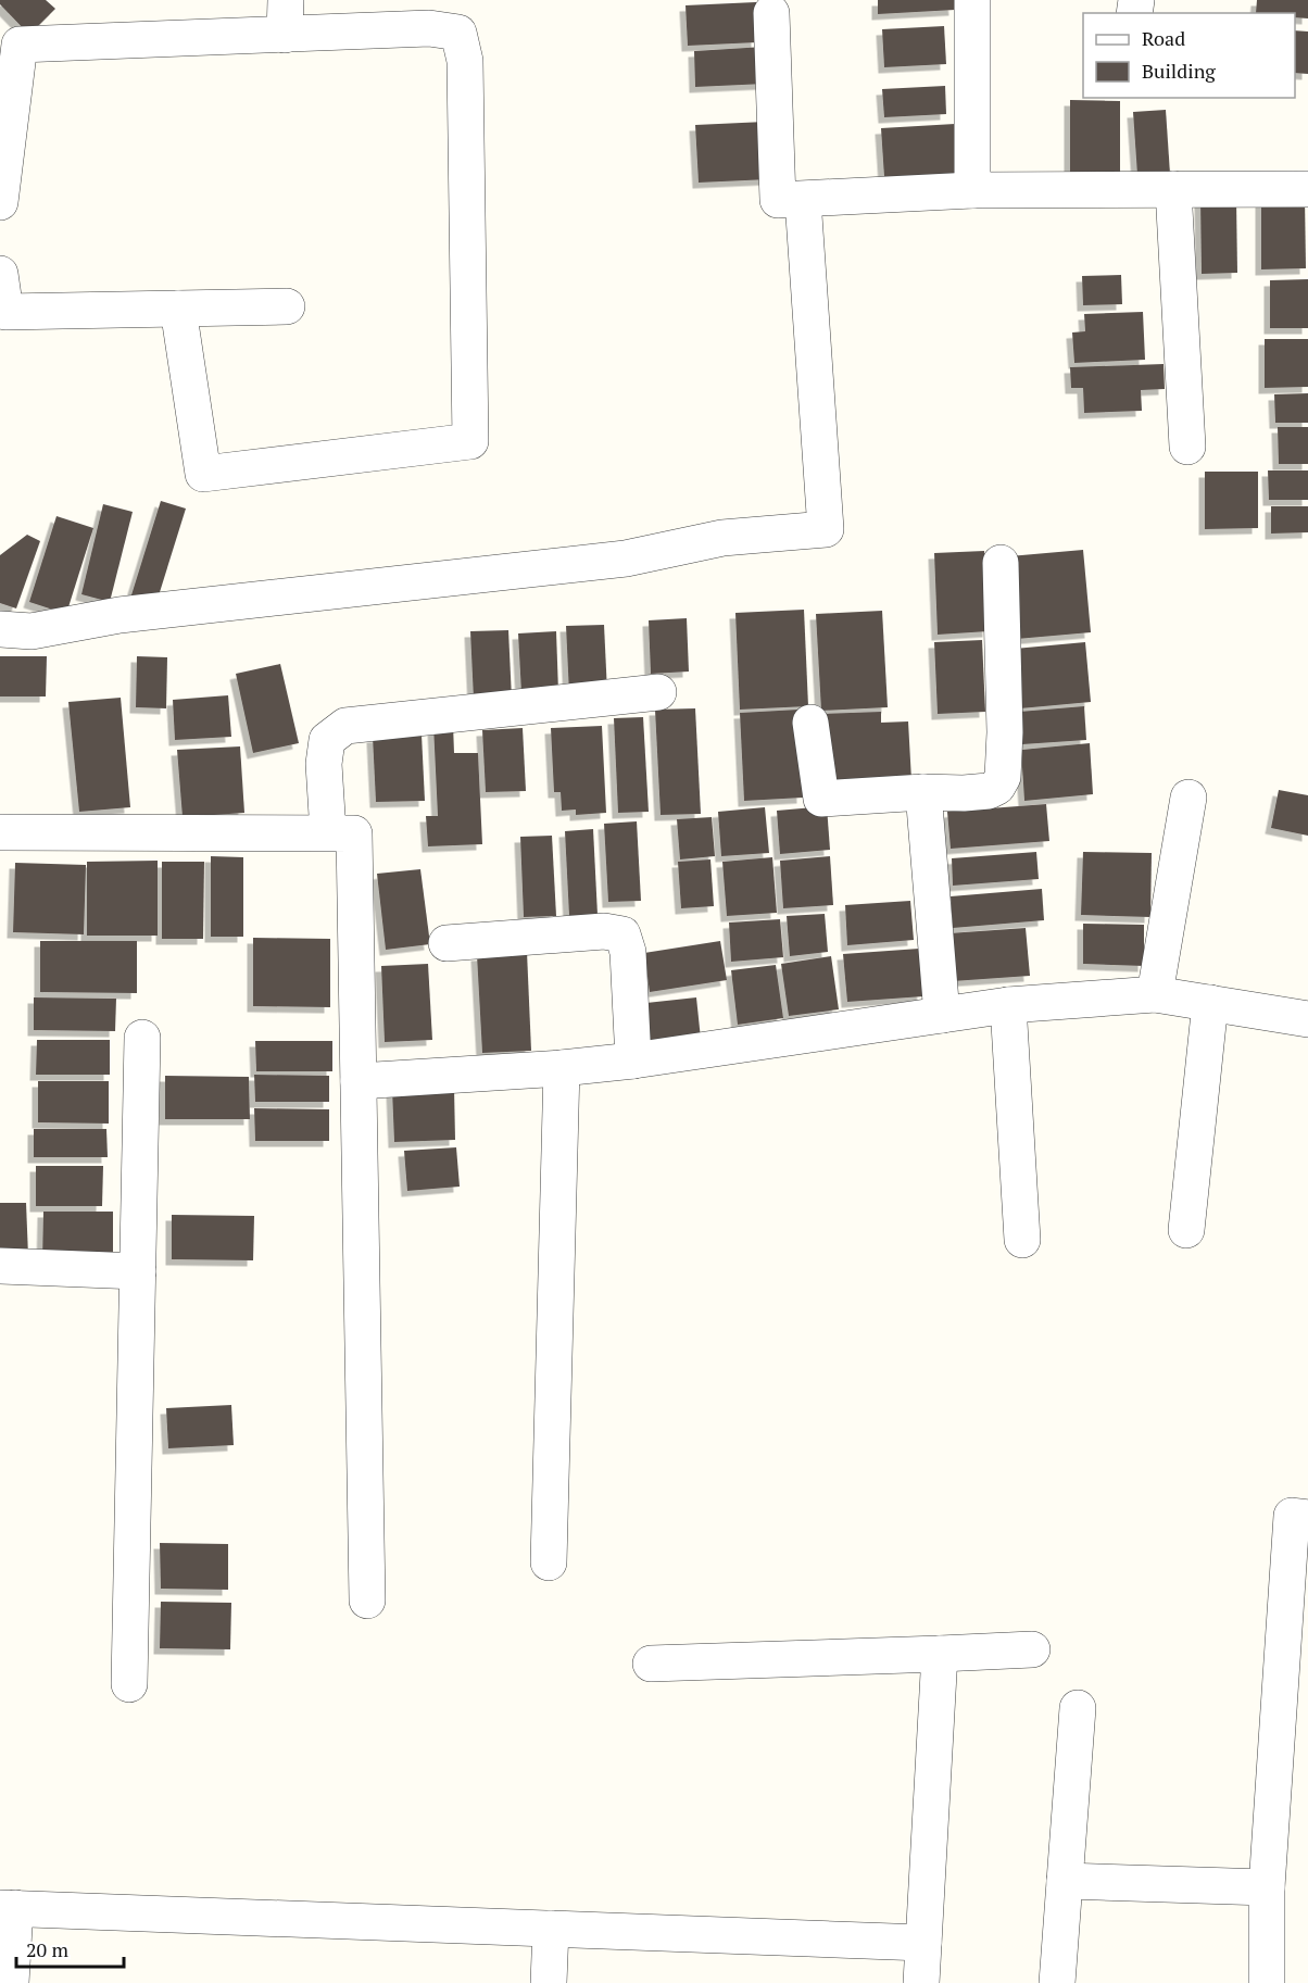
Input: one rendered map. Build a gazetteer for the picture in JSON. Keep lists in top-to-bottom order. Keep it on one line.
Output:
{"legend":["Road","Building"],"scale_bar":"20 m"}
